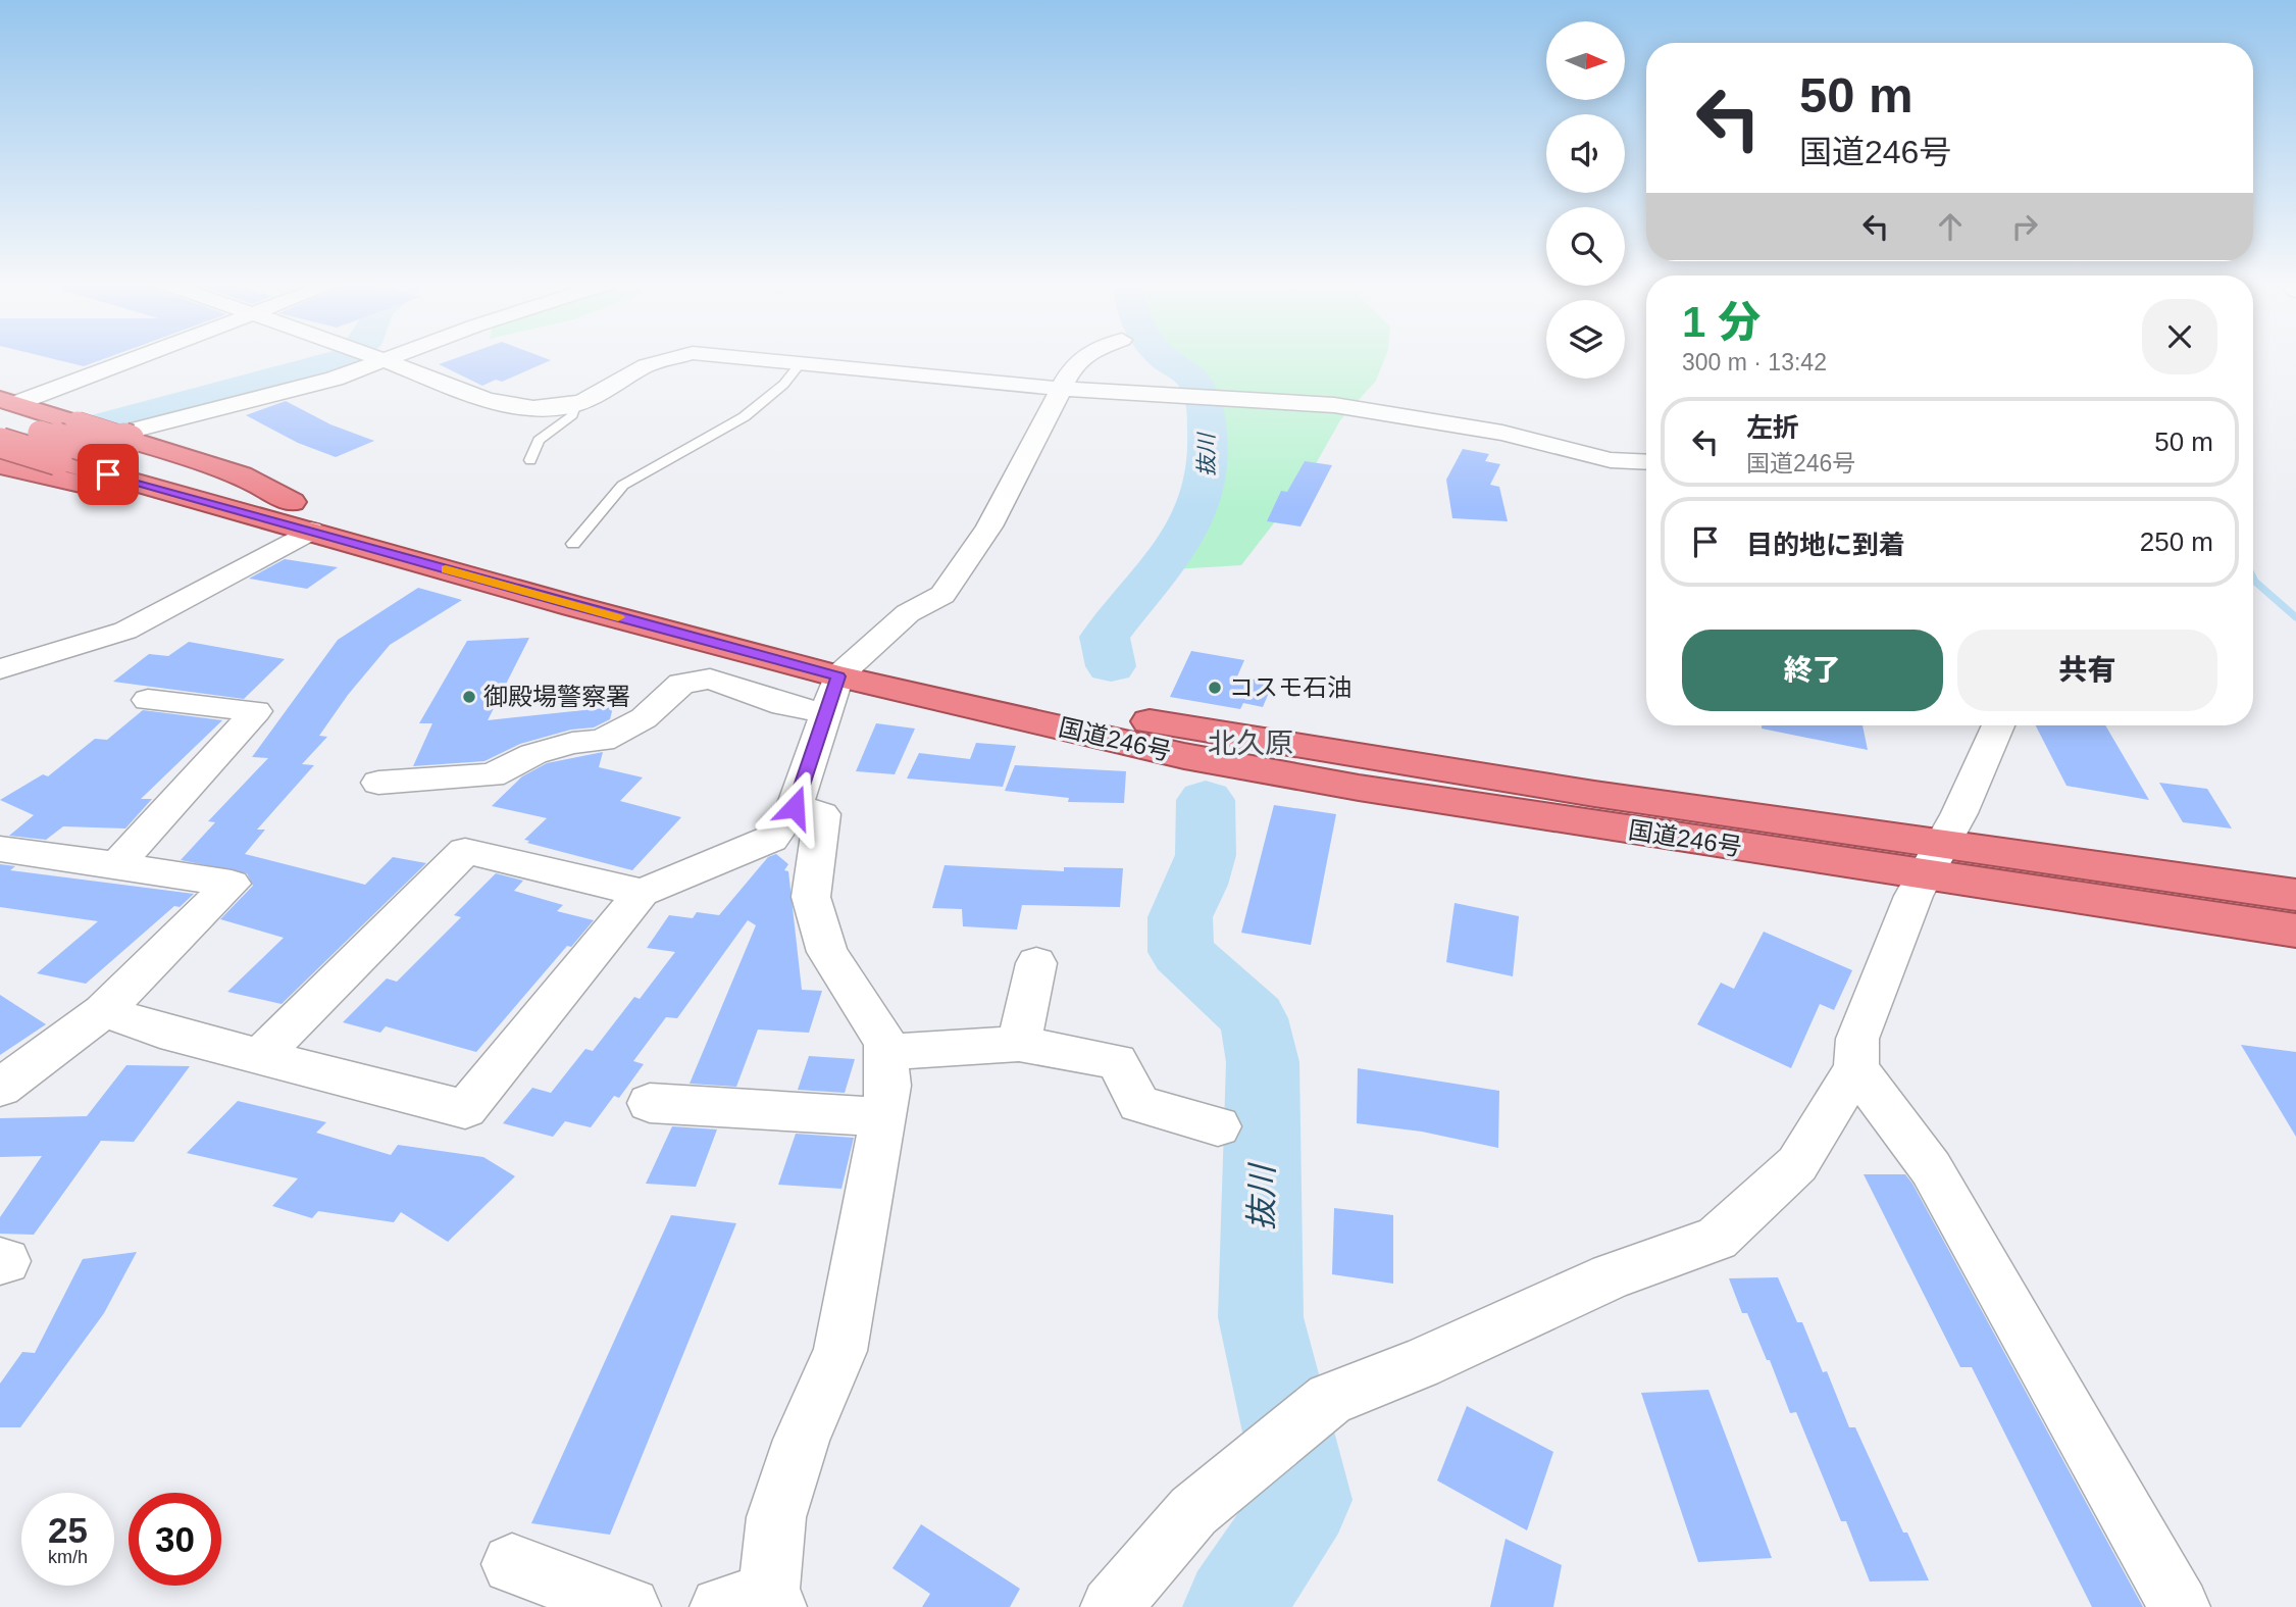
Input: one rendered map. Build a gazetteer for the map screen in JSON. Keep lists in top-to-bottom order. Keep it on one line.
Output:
{"streets":{"highway":["国道246号"]},"districts":["北久原"],"water":["抜川"],"places":["コスモ石油","御殿場警察署"],"north":"right","page":{"turn":["50 m","国道246号"],"heading":["1 分","300 m · 13:42"],"list":[{"name":"左折","note":"国道246号","value":"50 m"},{"name":"目的地に到着","value":"250 m"}],"buttons":["終了","共有"],"speed":"25 km/h","limit":"30"}}
